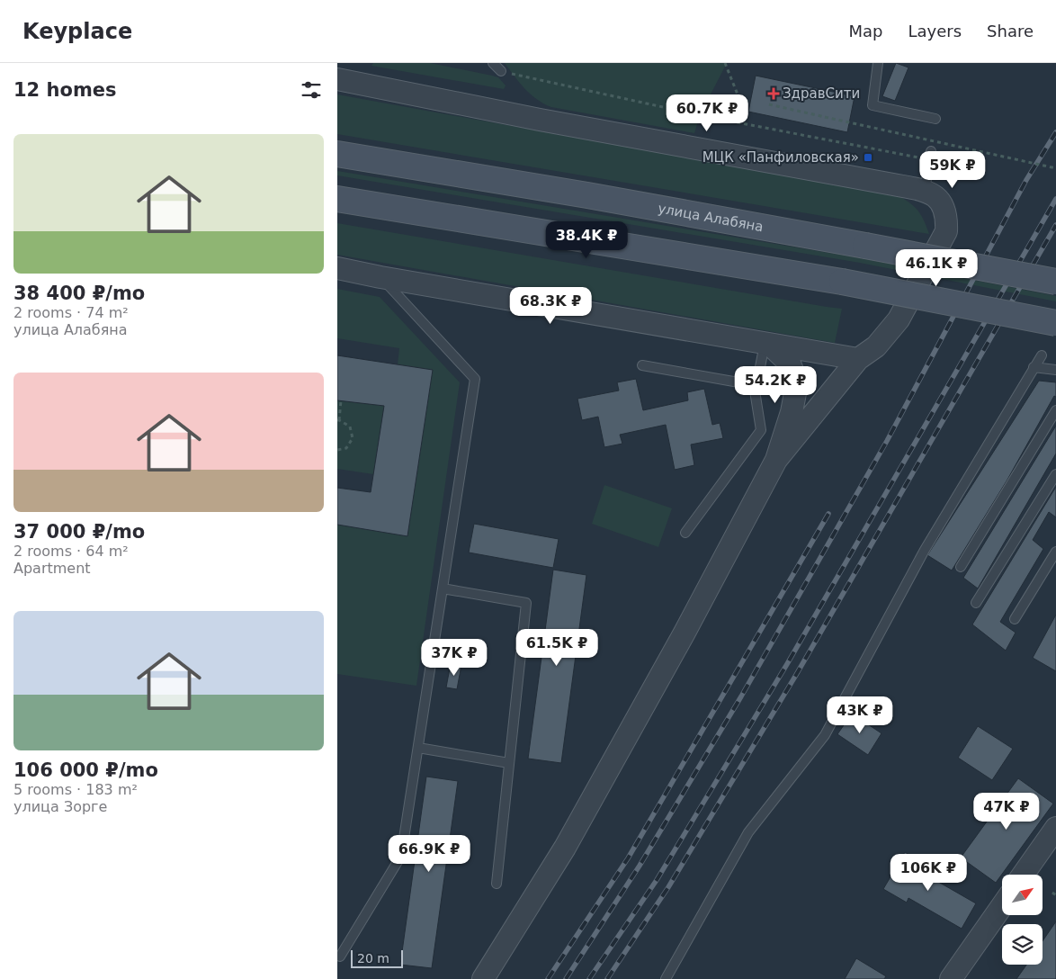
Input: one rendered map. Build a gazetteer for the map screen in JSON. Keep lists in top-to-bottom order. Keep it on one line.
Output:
{"streets":{"main road":["улица Алабяна"]},"places":{"health":["ЗдравСити"],"transit":["МЦК «Панфиловская»"]},"scale_bar":"20 m","north":"top right","page":{"header":"Keyplace","nav":["Map","Layers","Share"],"heading":"12 homes","price":["60.7K ₽","59K ₽","38.4K ₽","46.1K ₽","68.3K ₽","54.2K ₽","61.5K ₽","37K ₽","43K ₽","47K ₽","66.9K ₽","106K ₽"],"list":[{"name":"38 400 ₽/mo","note":"2 rooms · 74 m² · улица Алабяна"},{"name":"37 000 ₽/mo","note":"2 rooms · 64 m² · Apartment"},{"name":"106 000 ₽/mo","note":"5 rooms · 183 m² · улица Зорге"}],"scale":"20 m"}}
